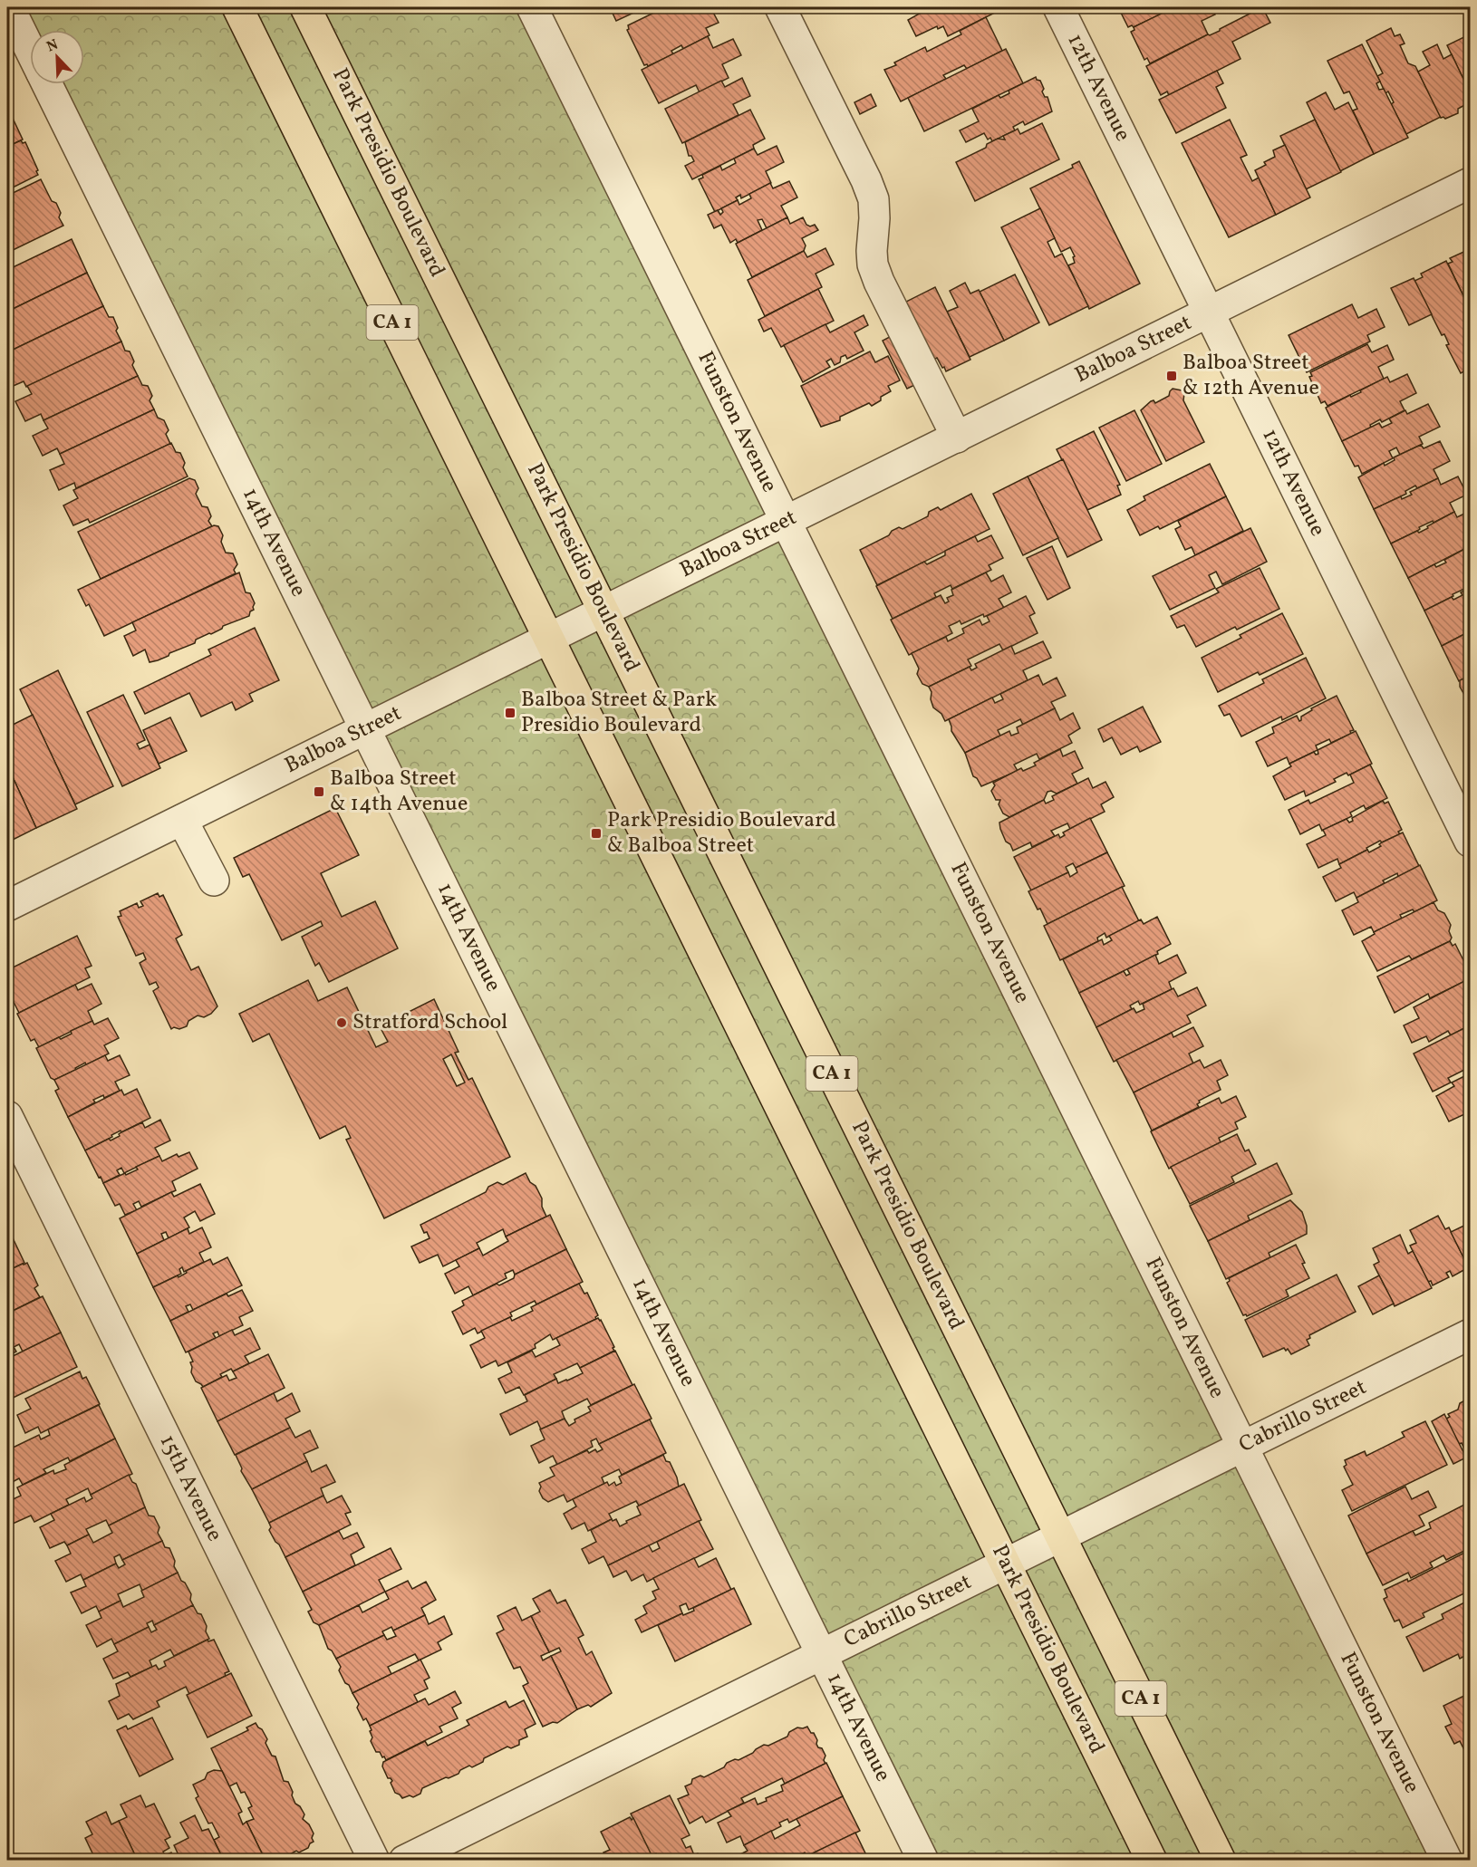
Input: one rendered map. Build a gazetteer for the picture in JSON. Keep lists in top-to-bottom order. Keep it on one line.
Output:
{"streets":{"highway":["Park Presidio Boulevard","CA 1"],"street":["12th Avenue","Balboa Street","Funston Avenue","14th Avenue","Cabrillo Street","15th Avenue"]},"crossings":[["12th Avenue","Balboa Street"],["Park Presidio Boulevard","Balboa Street"],["Park Presidio Boulevard","Cabrillo Street"],["Balboa Street","Funston Avenue"],["Balboa Street","14th Avenue"],["Funston Avenue","Cabrillo Street"],["14th Avenue","Cabrillo Street"]],"places":{"transit":["Balboa Street & 12th Avenue","Balboa Street & Park Presidio Boulevard","Balboa Street & 14th Avenue","Park Presidio Boulevard & Balboa Street"],"other":["Stratford School"]},"north":"top left"}
